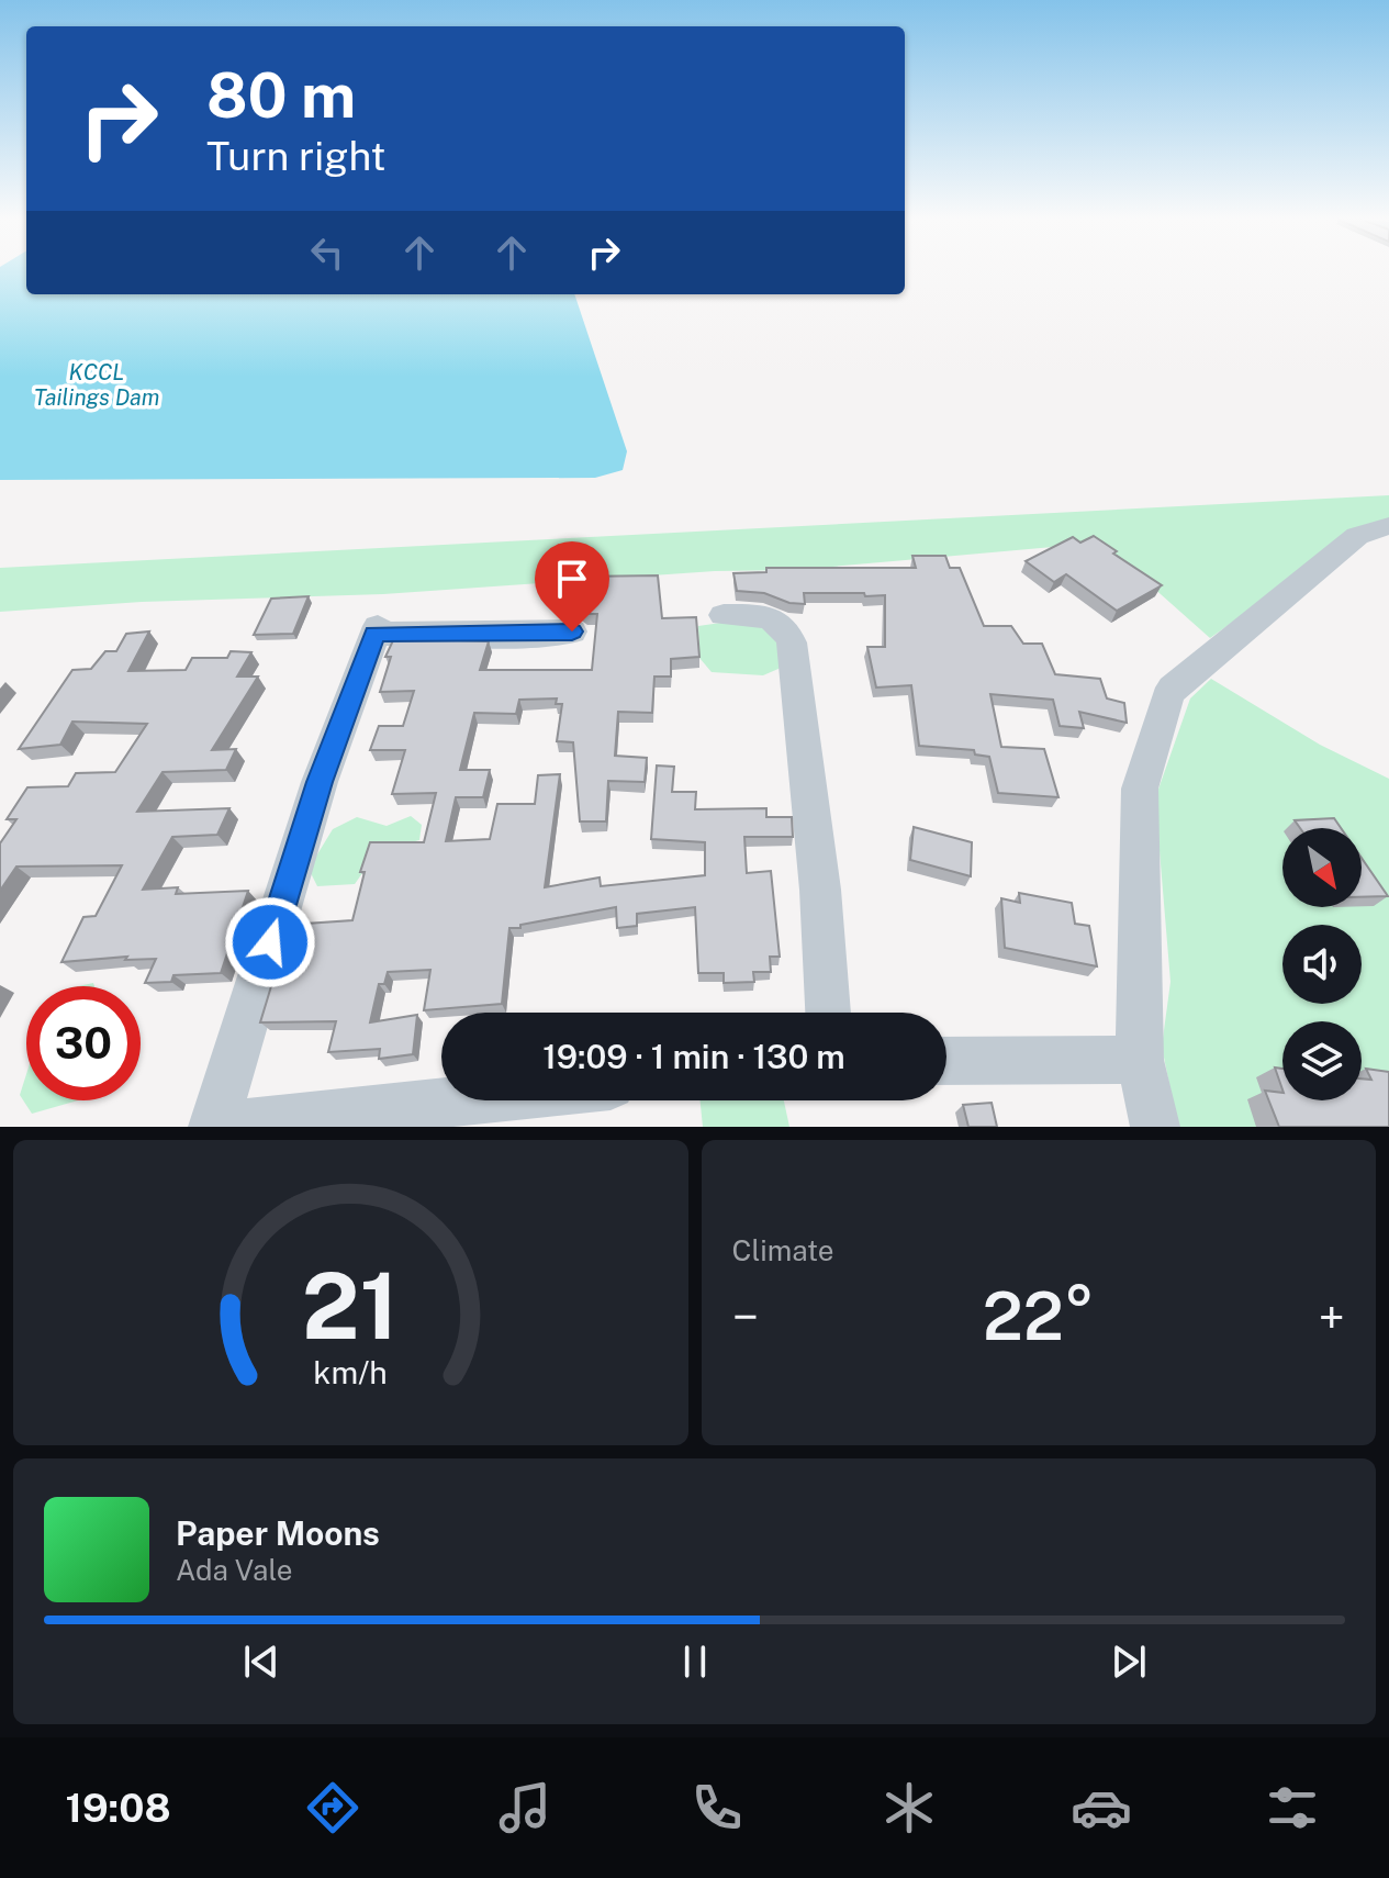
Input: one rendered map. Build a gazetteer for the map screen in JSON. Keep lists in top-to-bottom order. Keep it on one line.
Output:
{"water":["KCCL Tailings Dam"],"north":"bottom right","page":{"turn":["80 m","Turn right"],"limit":"30","trip":"19:09 · 1 min · 130 m","tile":"Climate","heat":["−","22°","+"],"song":["Paper Moons","Ada Vale"],"tabs":"19:08","gauge":["21","km/h"]}}
